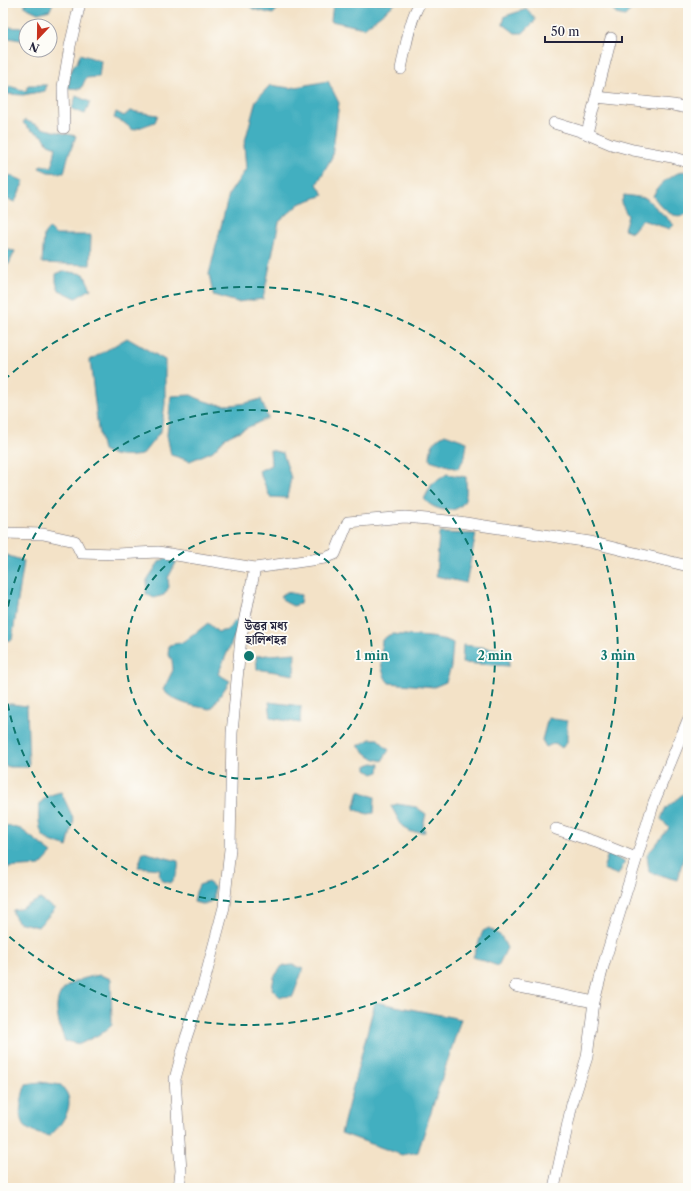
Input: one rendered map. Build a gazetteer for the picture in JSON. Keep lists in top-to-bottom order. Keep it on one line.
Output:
{"districts":["উত্তর মধ্য হালিশহর"],"scale_bar":"50 m","north":"bottom","rings":["1 min","2 min","3 min"]}
